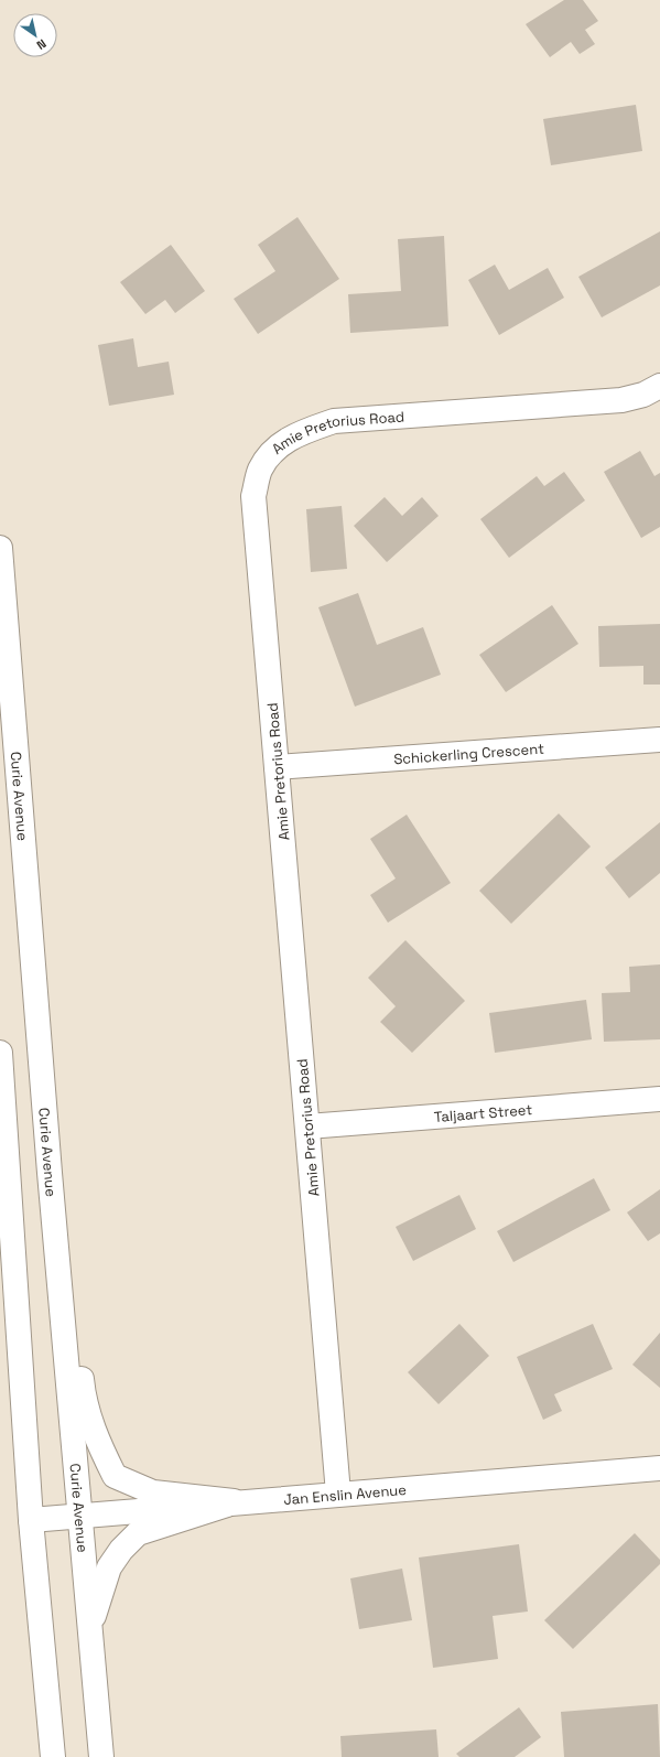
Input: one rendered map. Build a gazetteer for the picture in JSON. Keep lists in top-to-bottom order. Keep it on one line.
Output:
{"streets":{"street":["Amie Pretorius Road","Schickerling Crescent","Curie Avenue","Taljaart Street","Jan Enslin Avenue"]},"crossings":[["Amie Pretorius Road","Schickerling Crescent"],["Amie Pretorius Road","Taljaart Street"],["Amie Pretorius Road","Jan Enslin Avenue"],["Curie Avenue","Jan Enslin Avenue"]],"north":"bottom right"}
